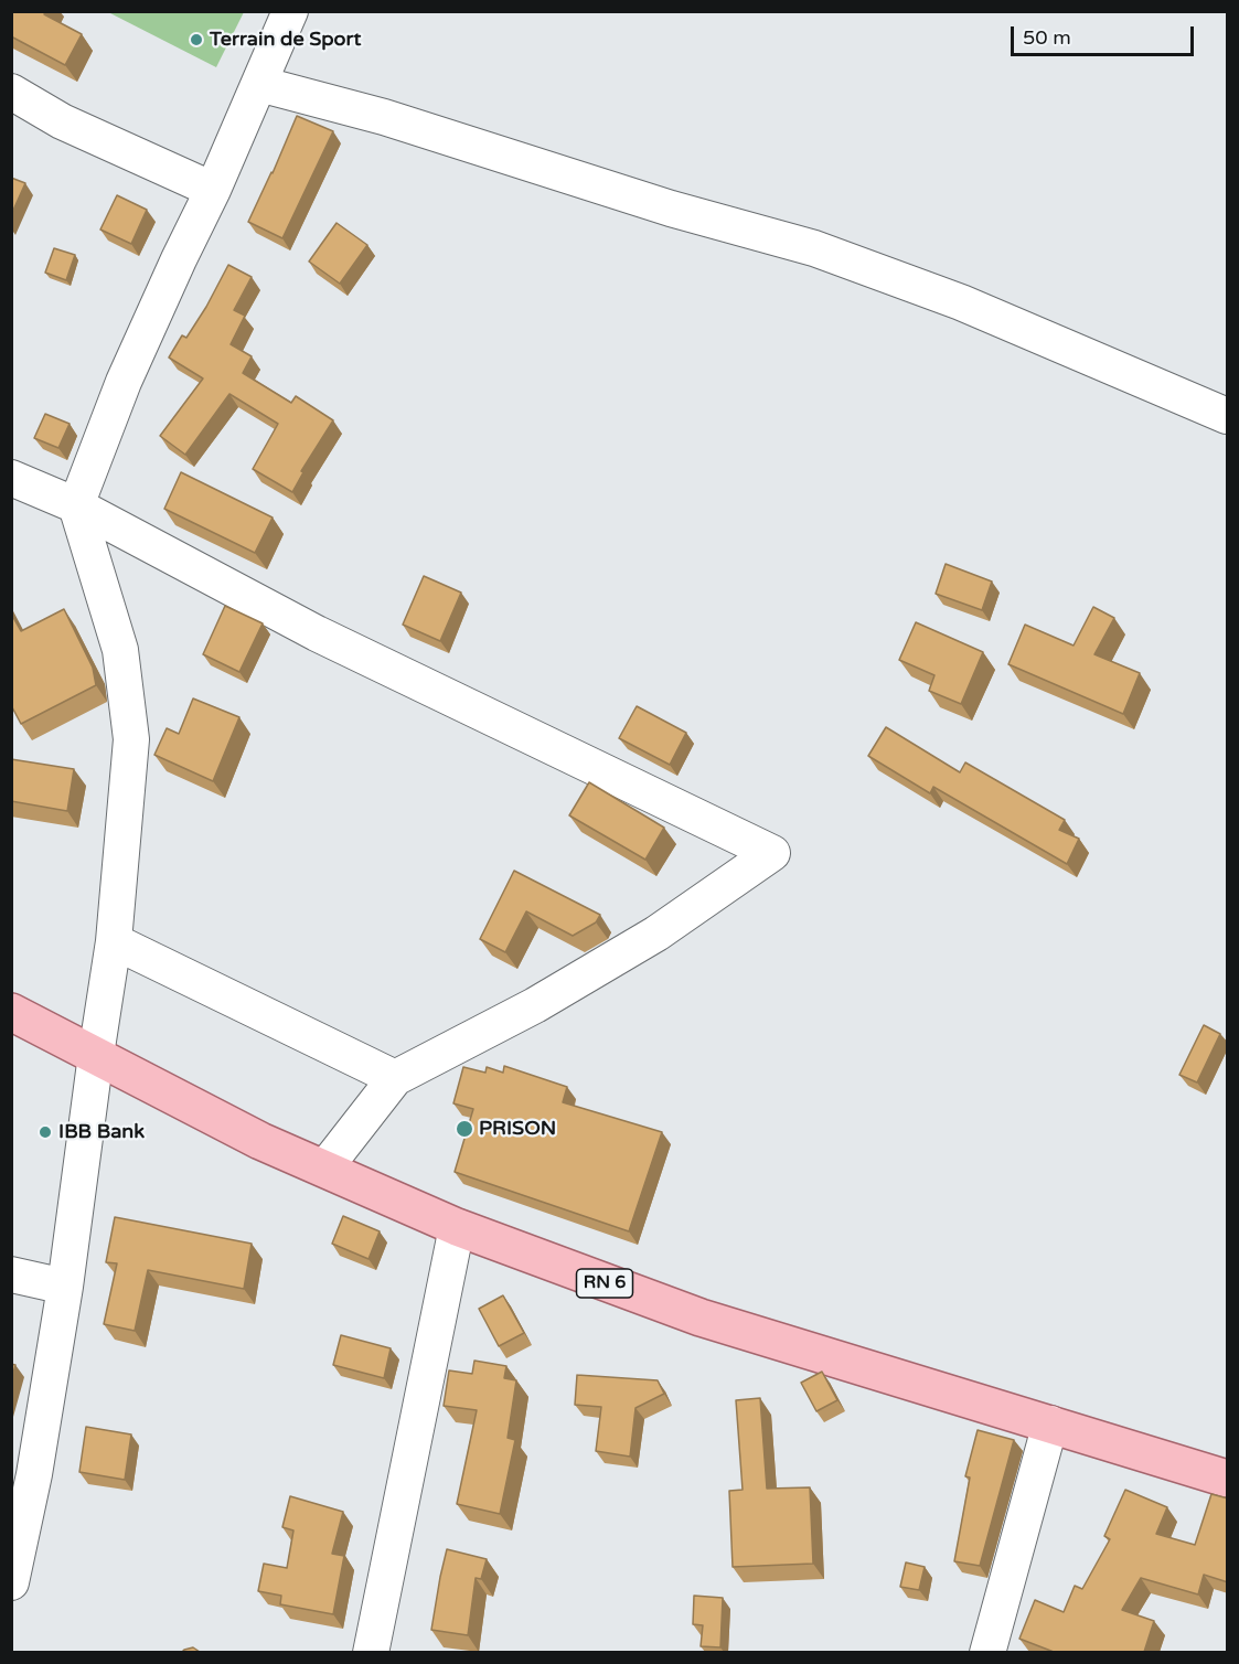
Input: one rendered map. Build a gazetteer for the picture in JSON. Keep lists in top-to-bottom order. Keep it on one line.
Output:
{"streets":{"main road":["RN 6"]},"places":["Terrain de Sport","PRISON","IBB Bank"],"scale_bar":"50 m"}
